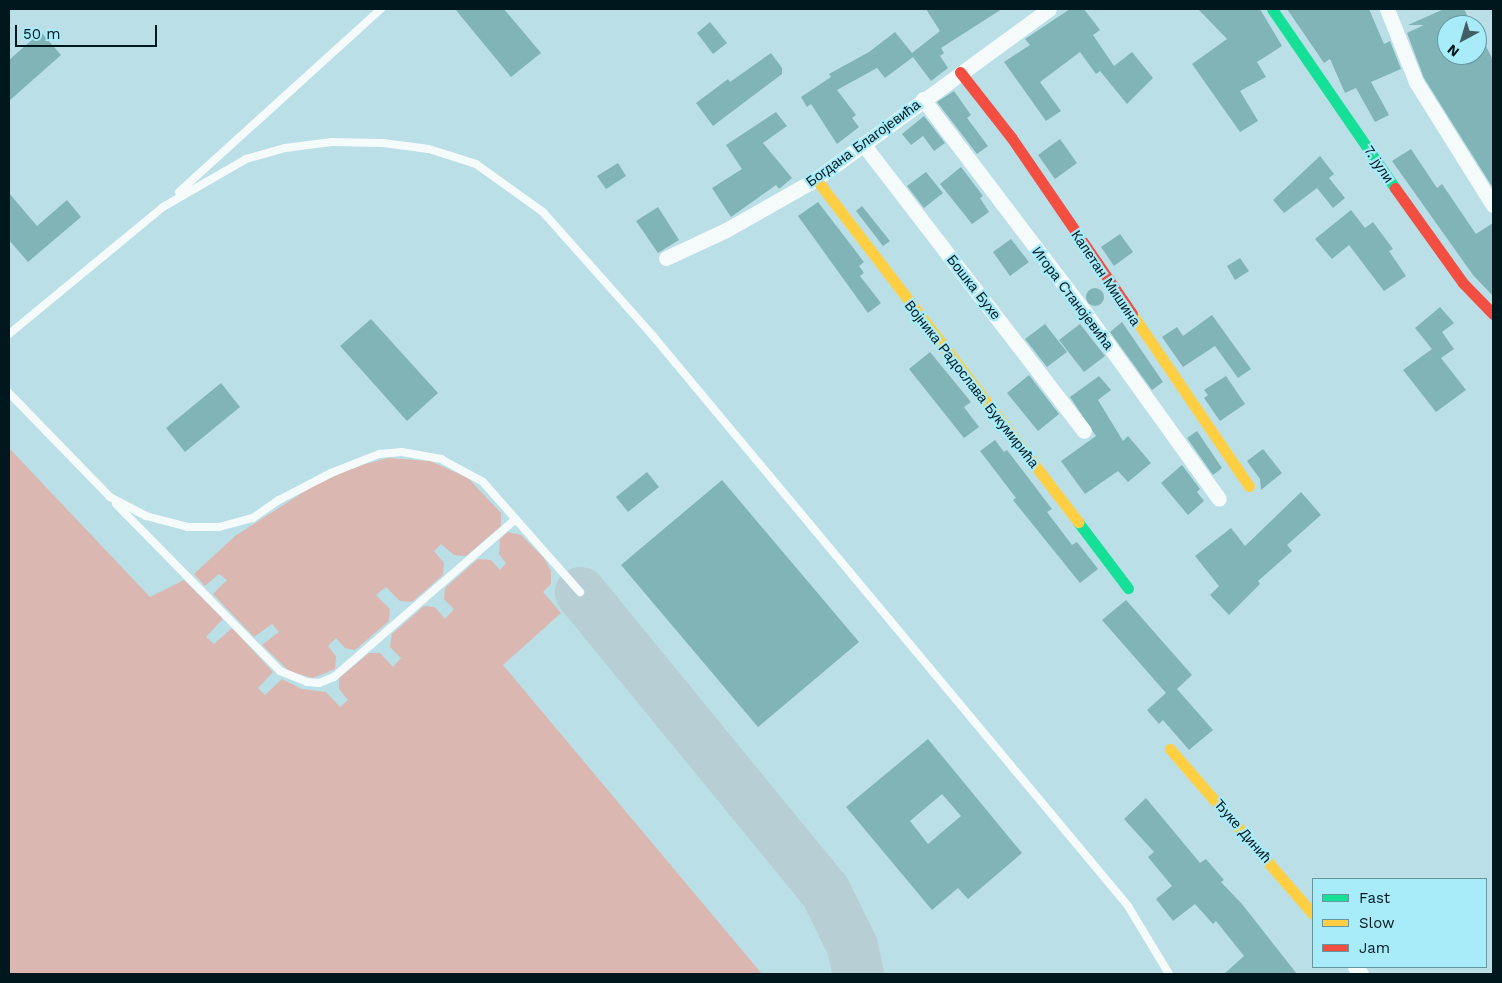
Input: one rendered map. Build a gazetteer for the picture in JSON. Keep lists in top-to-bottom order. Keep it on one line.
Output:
{"streets":{"street":["Богдана Благојевића","7. јули","Капетан Мишина","Бошка Бухе","Игора Станојевића","Војника Радослава Букумирића","Ђуке Динић"]},"crossings":[["Богдана Благојевића","Капетан Мишина"],["Богдана Благојевића","Бошка Бухе"],["Богдана Благојевића","Игора Станојевића"],["Богдана Благојевића","Војника Радослава Букумирића"]],"legend":["Fast","Slow","Jam"],"scale_bar":"50 m","north":"bottom left"}
